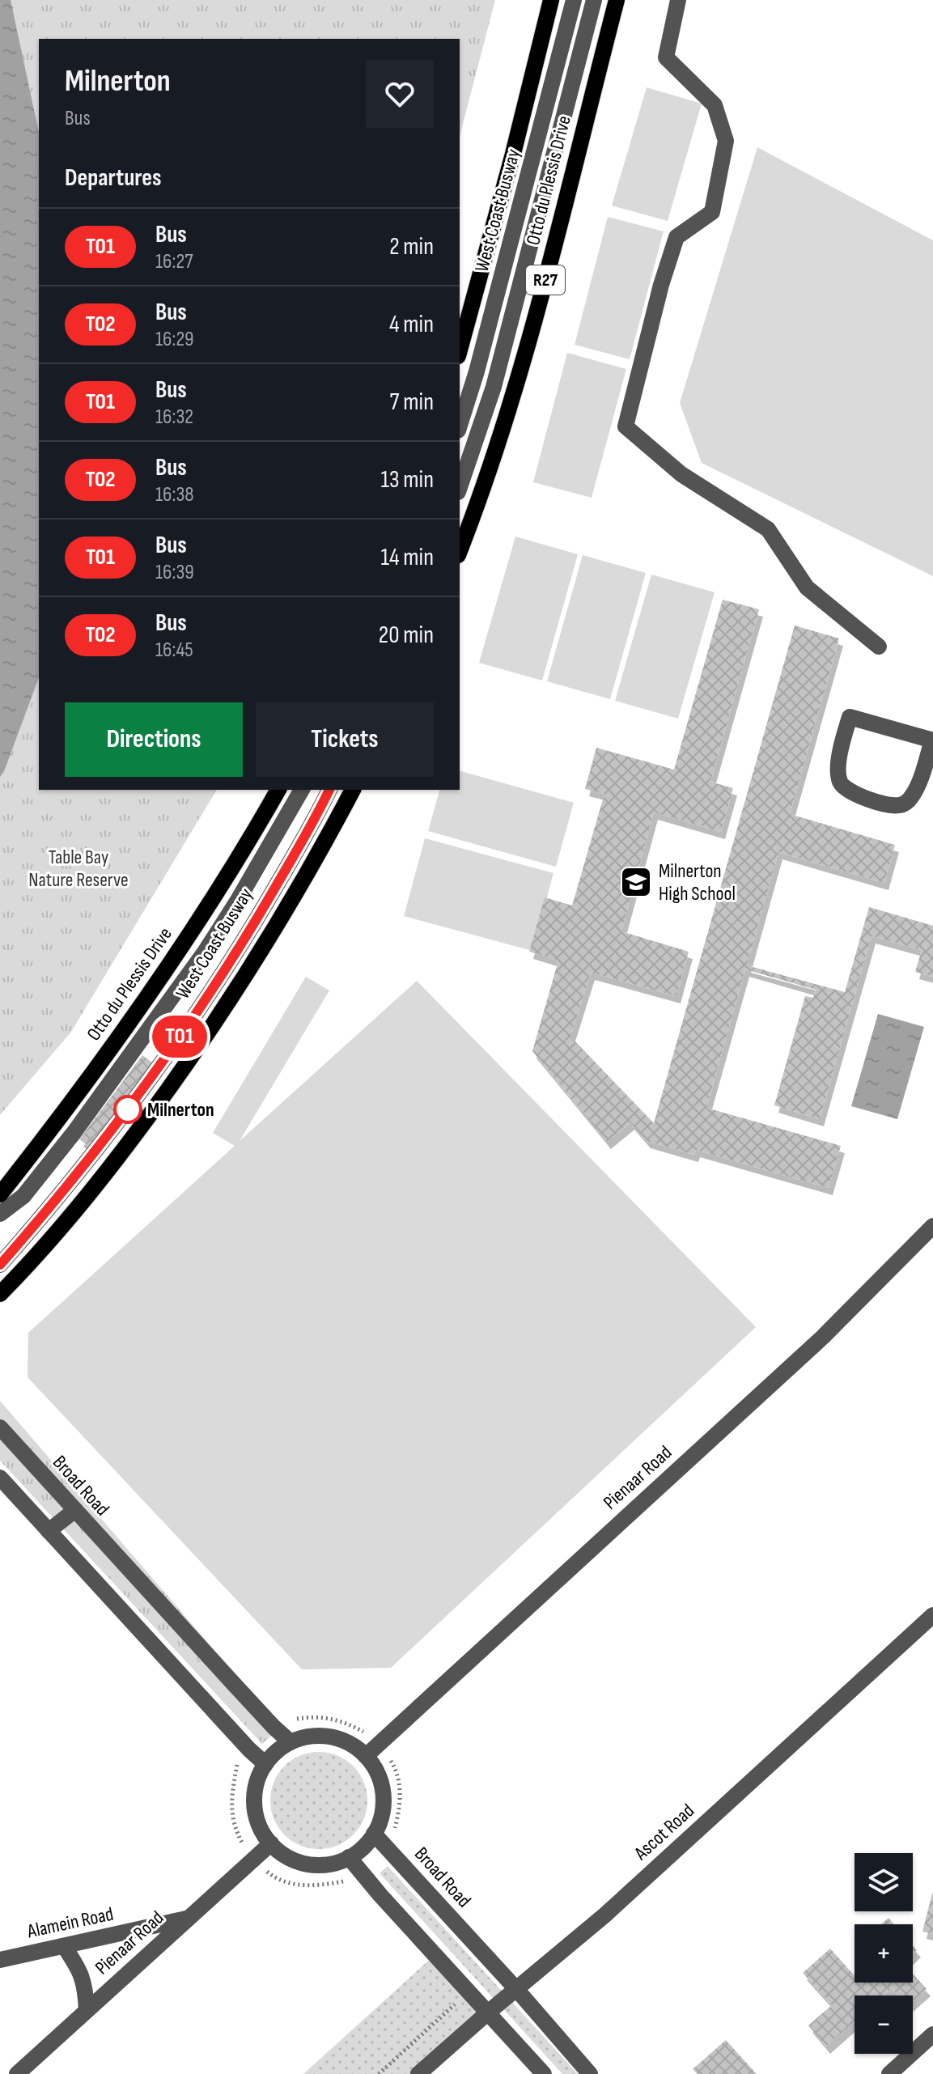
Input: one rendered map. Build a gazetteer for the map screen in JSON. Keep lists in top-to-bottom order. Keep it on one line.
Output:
{"streets":{"main road":["Otto du Plessis Drive","R27"],"street":["West Coast Busway","Pienaar Road","Broad Road","Ascot Road","Alamein Road"]},"crossings":[["Pienaar Road","Broad Road"],["Pienaar Road","Alamein Road"],["Broad Road","Ascot Road"]],"parks":["Table Bay Nature Reserve"],"places":{"school or university":["Milnerton High School"],"other":["Milnerton"]},"lines":["bus line T01"],"page":{"on_map":"T01","heading":[["Milnerton","Bus"],"Departures"],"list":[{"mark":"T01","name":"Bus","note":"16:27","value":"2 min"},{"mark":"T02","name":"Bus","note":"16:29","value":"4 min"},{"mark":"T01","name":"Bus","note":"16:32","value":"7 min"},{"mark":"T02","name":"Bus","note":"16:38","value":"13 min"},{"mark":"T01","name":"Bus","note":"16:39","value":"14 min"},{"mark":"T02","name":"Bus","note":"16:45","value":"20 min"}],"buttons":["Directions","Tickets"],"map_buttons":["+","−"]}}
